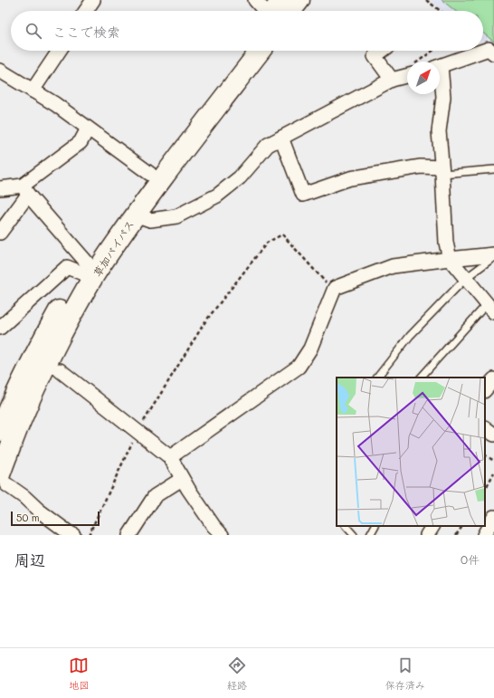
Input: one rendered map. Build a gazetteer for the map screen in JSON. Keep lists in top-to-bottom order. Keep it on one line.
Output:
{"streets":{"highway":["草加バイパス"]},"scale_bar":"50 m","north":"top right","page":{"search":"ここで検索","scale":"50 m","heading":["周辺","0件"],"nav":["地図","経路","保存済み"]}}
